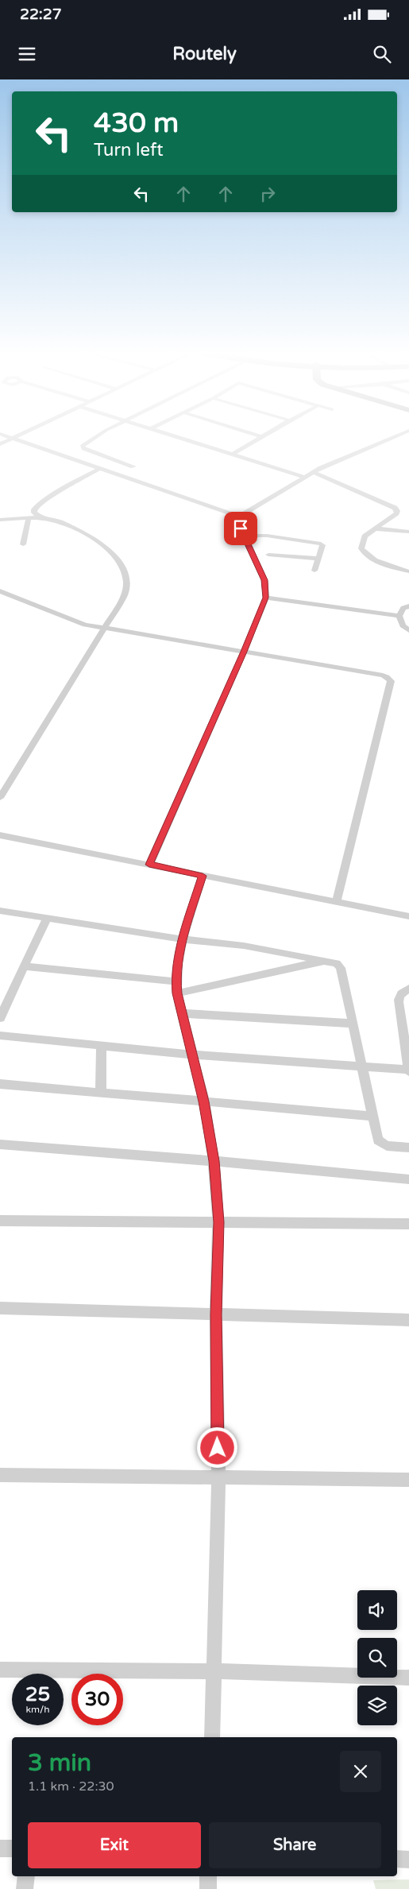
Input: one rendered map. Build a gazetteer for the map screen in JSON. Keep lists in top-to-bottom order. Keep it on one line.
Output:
{"page":{"status":"22:27","header":"Routely","turn":["430 m","Turn left"],"speed":"25 km/h","limit":"30","heading":["3 min","1.1 km · 22:30"],"buttons":["Exit","Share"]}}
